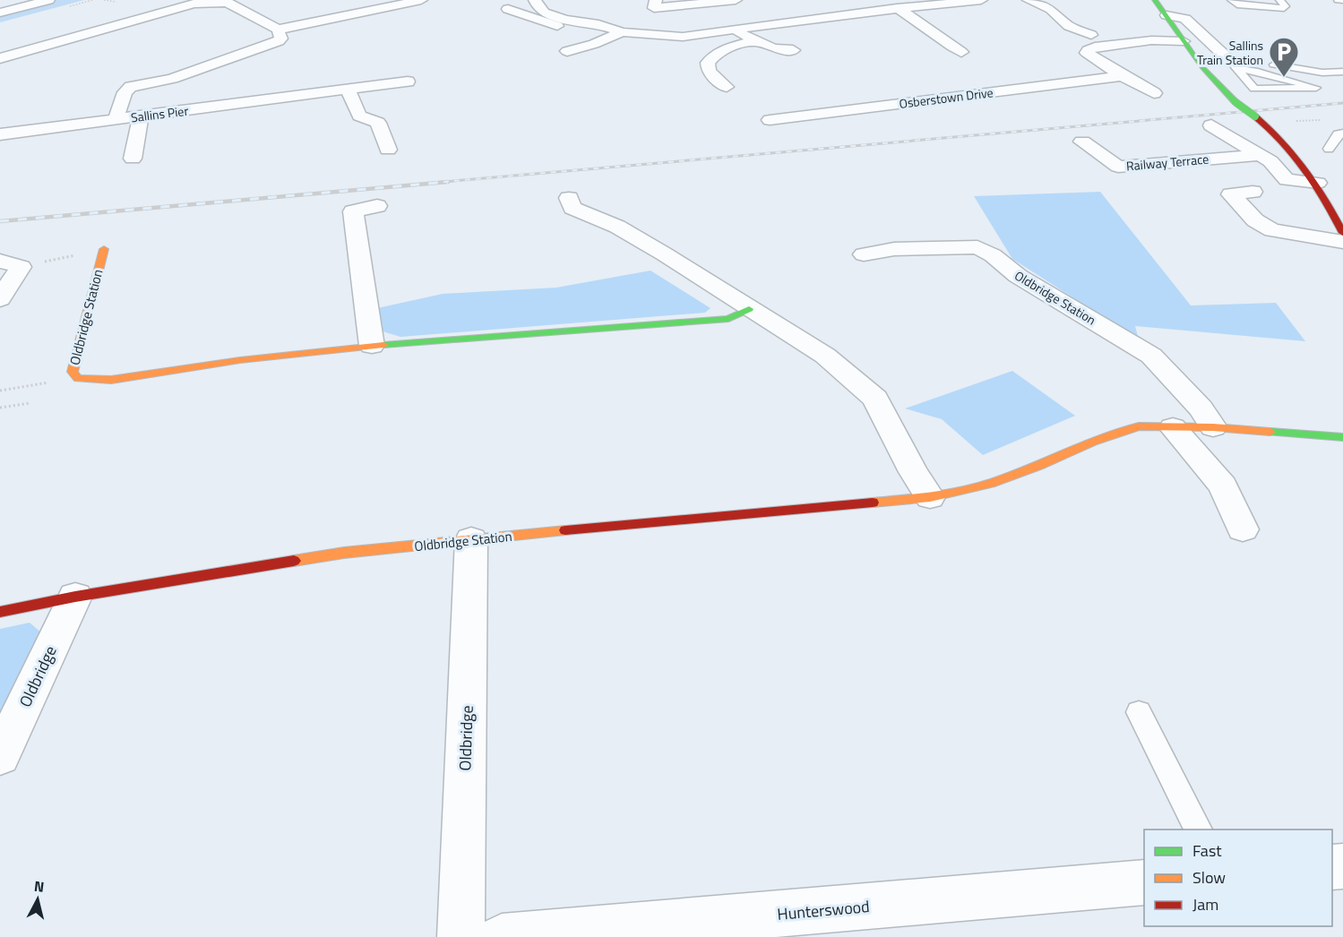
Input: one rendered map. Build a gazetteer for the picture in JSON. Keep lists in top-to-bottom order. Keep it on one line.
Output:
{"streets":{"street":["Osberstown Drive","Sallins Pier","Railway Terrace","Oldbridge Station","Oldbridge","Hunterswood"]},"crossings":[["Oldbridge Station","Oldbridge"]],"places":{"parking":["Sallins Train Station"]},"legend":["Fast","Slow","Jam"],"north":"top"}
